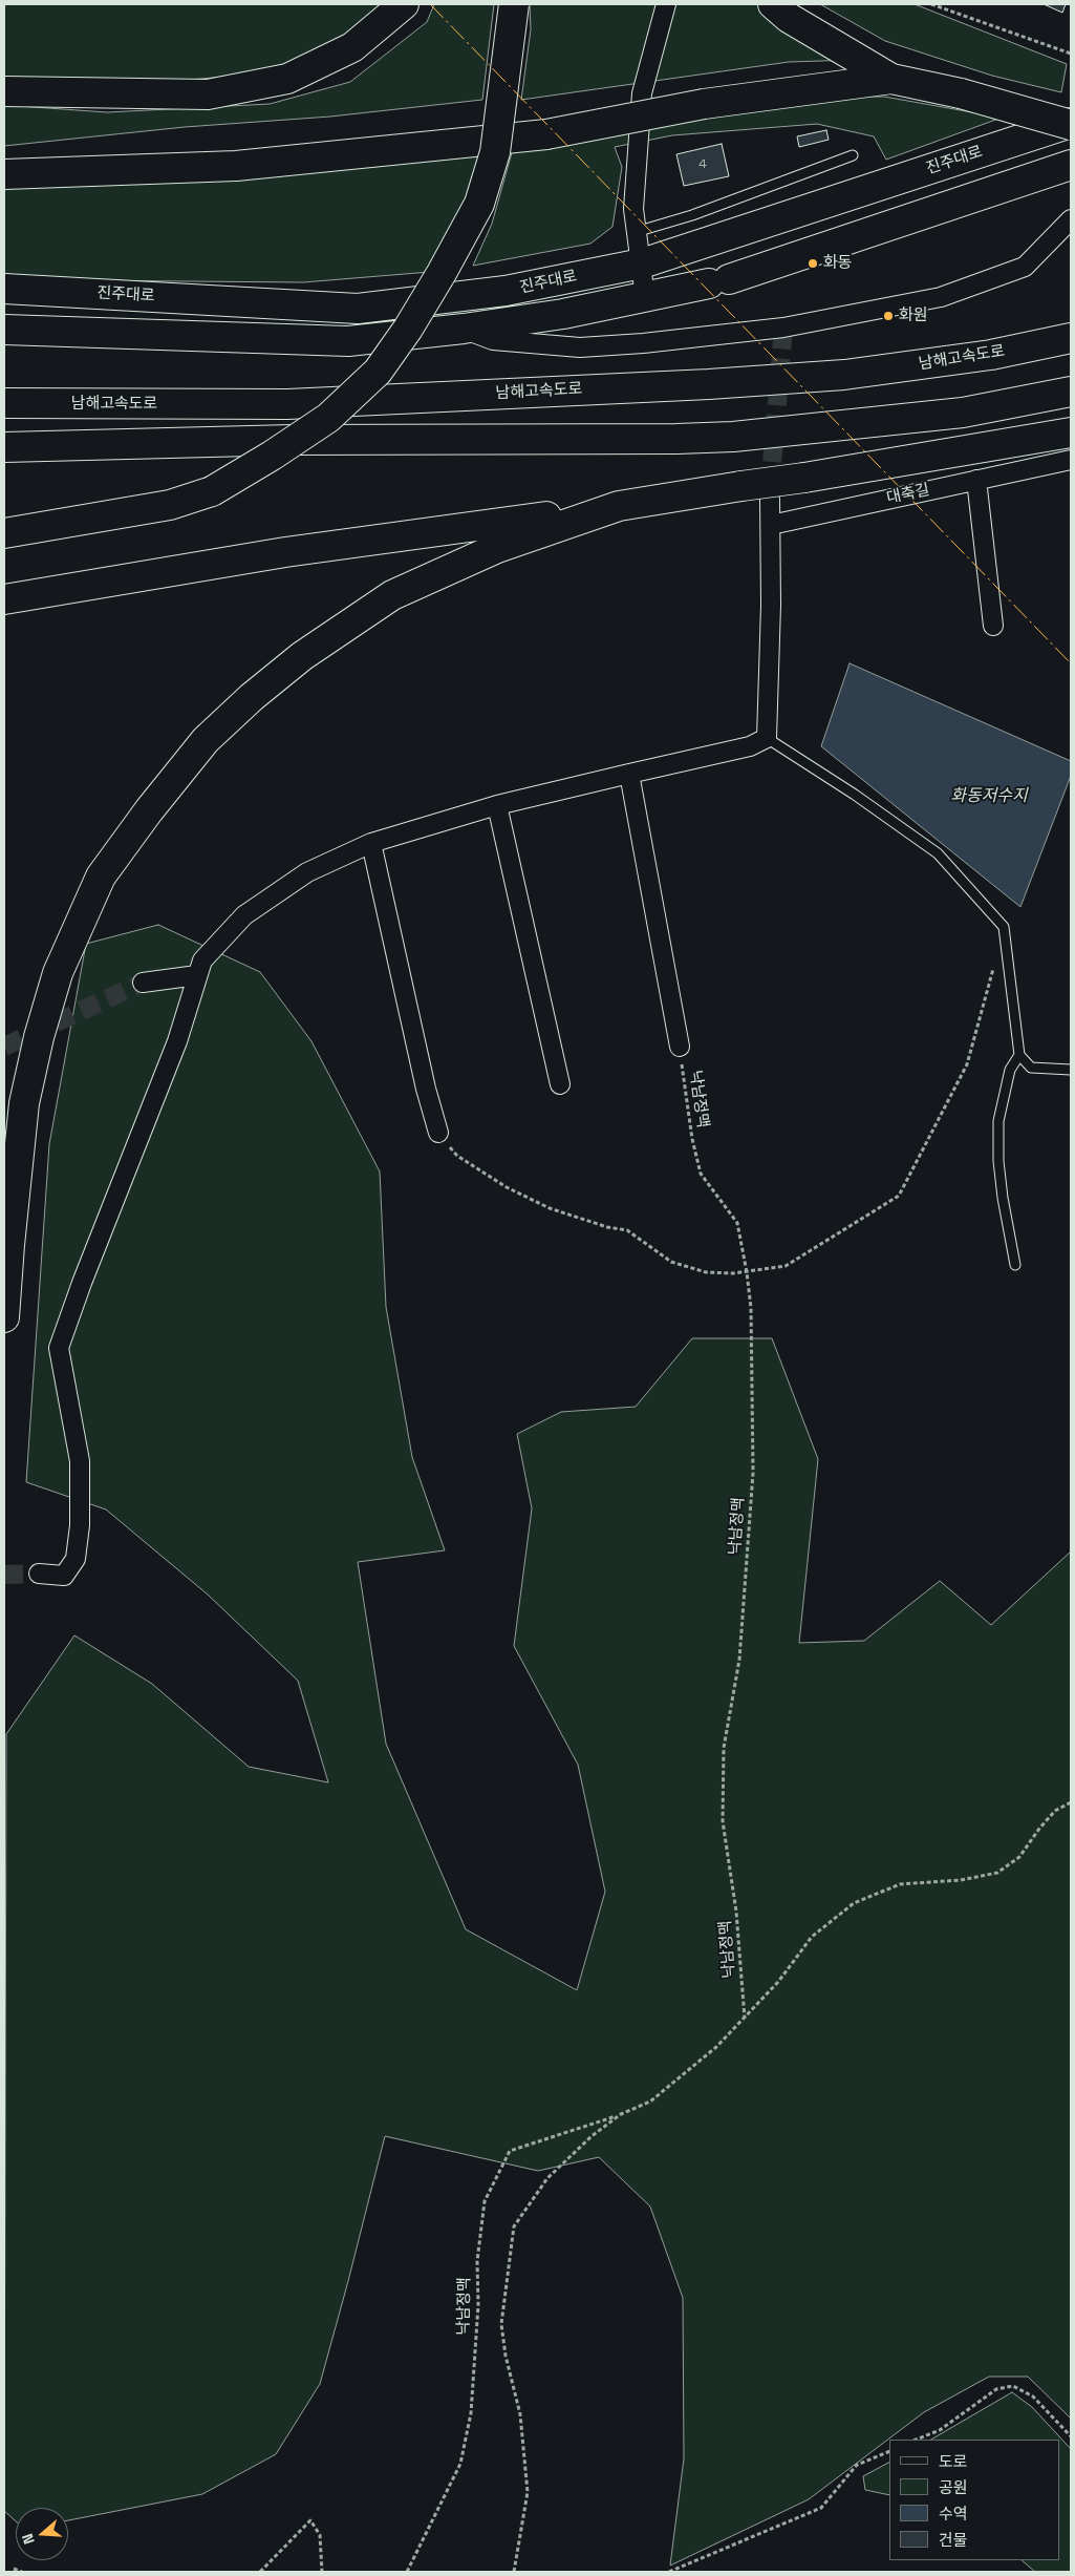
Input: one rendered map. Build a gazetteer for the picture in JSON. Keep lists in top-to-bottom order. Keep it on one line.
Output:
{"streets":{"main road":["진주대로","남해고속도로"],"street":["대축길"],"path":["낙남정맥"]},"water":["화동저수지"],"places":["화동","화원"],"house_numbers":["4"],"legend":["도로","공원","수역","건물"],"north":"left"}
